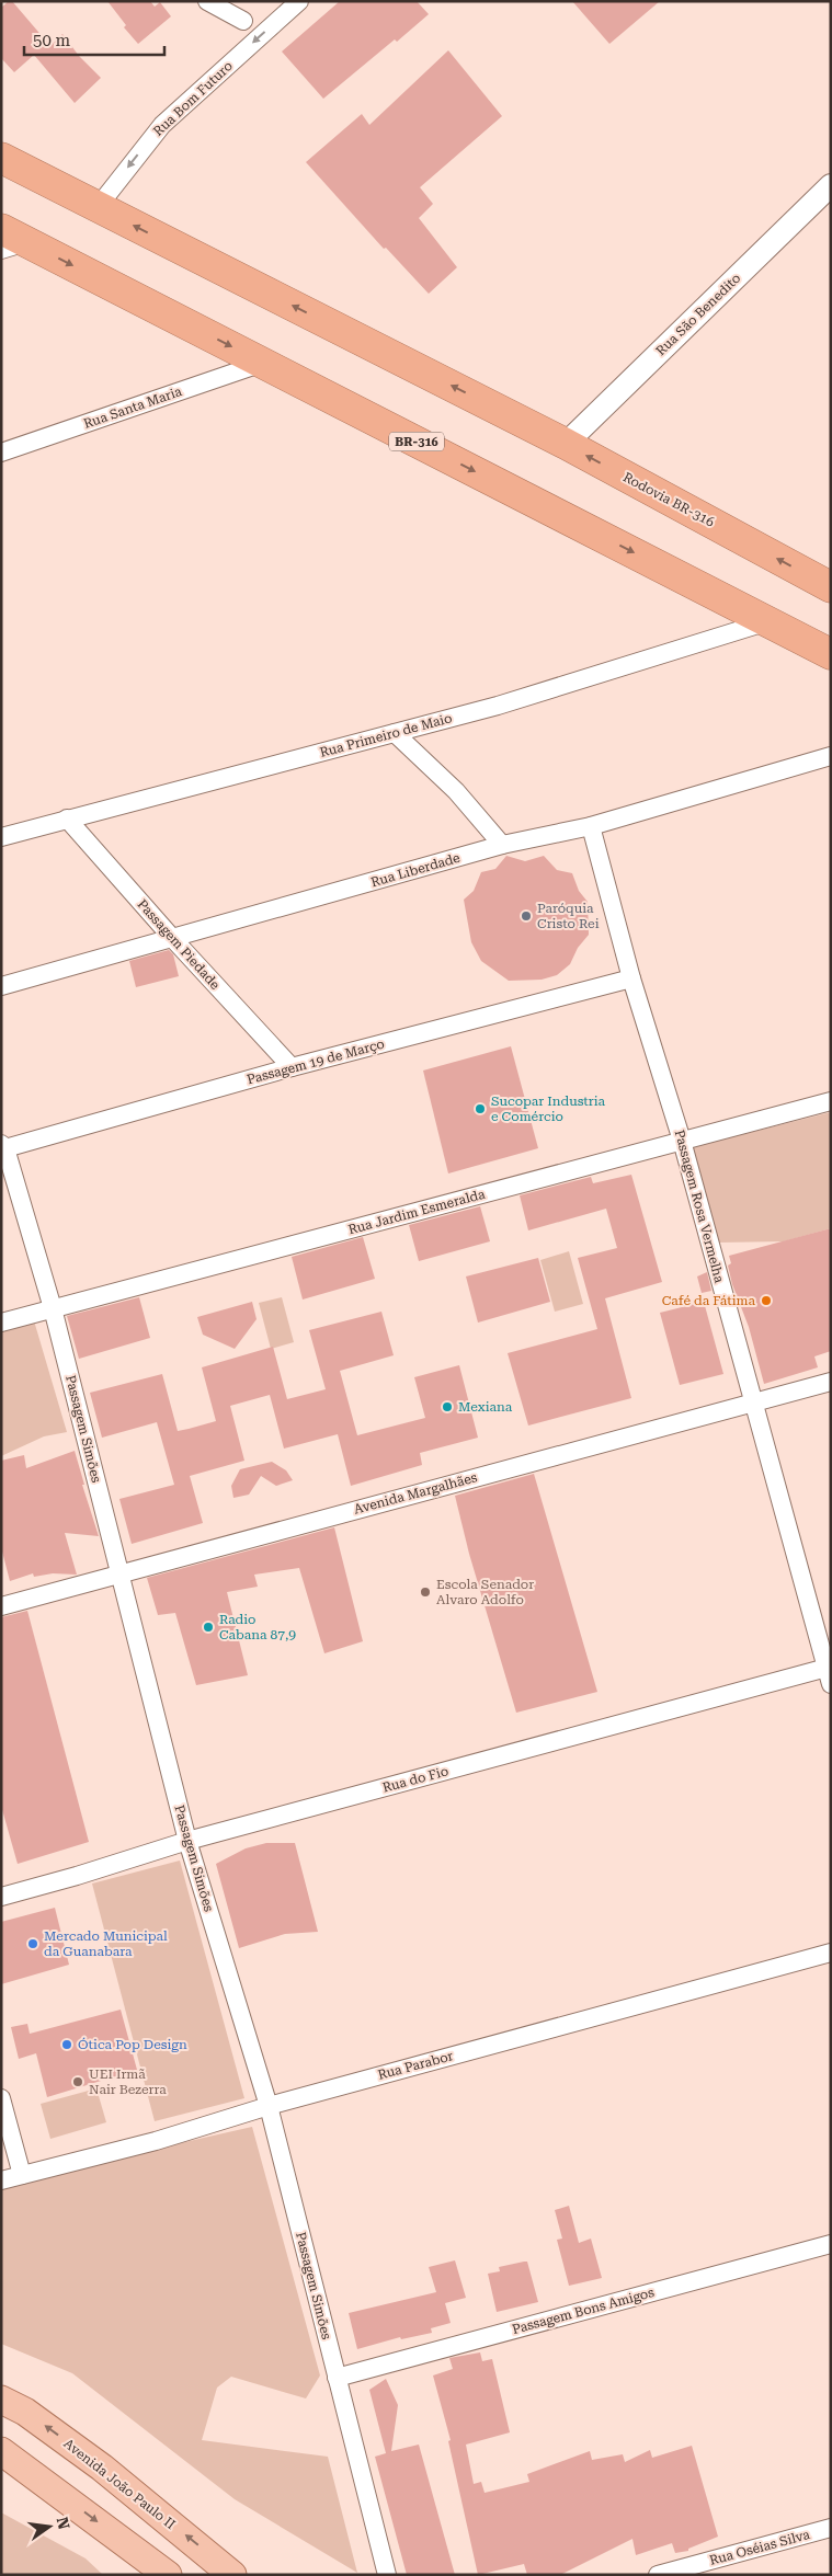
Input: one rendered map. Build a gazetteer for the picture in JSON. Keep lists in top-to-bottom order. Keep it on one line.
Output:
{"streets":{"highway":["BR-316","Rodovia BR-316"],"main road":["Avenida João Paulo II"],"street":["Rua Bom Futuro","Rua São Benedito","Rua Santa Maria","Rua Primeiro de Maio","Rua Liberdade","Passagem Piedade","Passagem 19 de Março","Passagem Rosa Vermelha","Rua Jardim Esmeralda","Passagem Simões","Avenida Margalhães","Rua do Fio","Rua Parabor","Passagem Bons Amigos","Rua Oséias Silva"]},"crossings":[["Rua Bom Futuro","Rodovia BR-316"],["Rua São Benedito","Rodovia BR-316"],["Rua Santa Maria","BR-316"],["BR-316","Rua Primeiro de Maio"],["Rua Primeiro de Maio","Passagem Piedade"],["Rua Liberdade","Passagem Piedade"],["Rua Liberdade","Passagem Rosa Vermelha"],["Passagem Piedade","Passagem 19 de Março"],["Passagem 19 de Março","Passagem Rosa Vermelha"],["Passagem 19 de Março","Passagem Simões"],["Passagem Rosa Vermelha","Rua Jardim Esmeralda"],["Passagem Rosa Vermelha","Avenida Margalhães"],["Passagem Rosa Vermelha","Rua do Fio"],["Rua Jardim Esmeralda","Passagem Simões"],["Passagem Simões","Avenida Margalhães"],["Passagem Simões","Rua do Fio"],["Passagem Simões","Rua Parabor"],["Passagem Simões","Passagem Bons Amigos"]],"one_way":["Rua Bom Futuro"],"places":["Paróquia Cristo Rei","Sucopar Industria e Comércio","Café da Fátima","Mexiana","Escola Senador Alvaro Adolfo","Radio Cabana 87,9","Mercado Municipal da Guanabara","Ótica Pop Design","UEI Irmã Nair Bezerra"],"scale_bar":"50 m","north":"right"}
